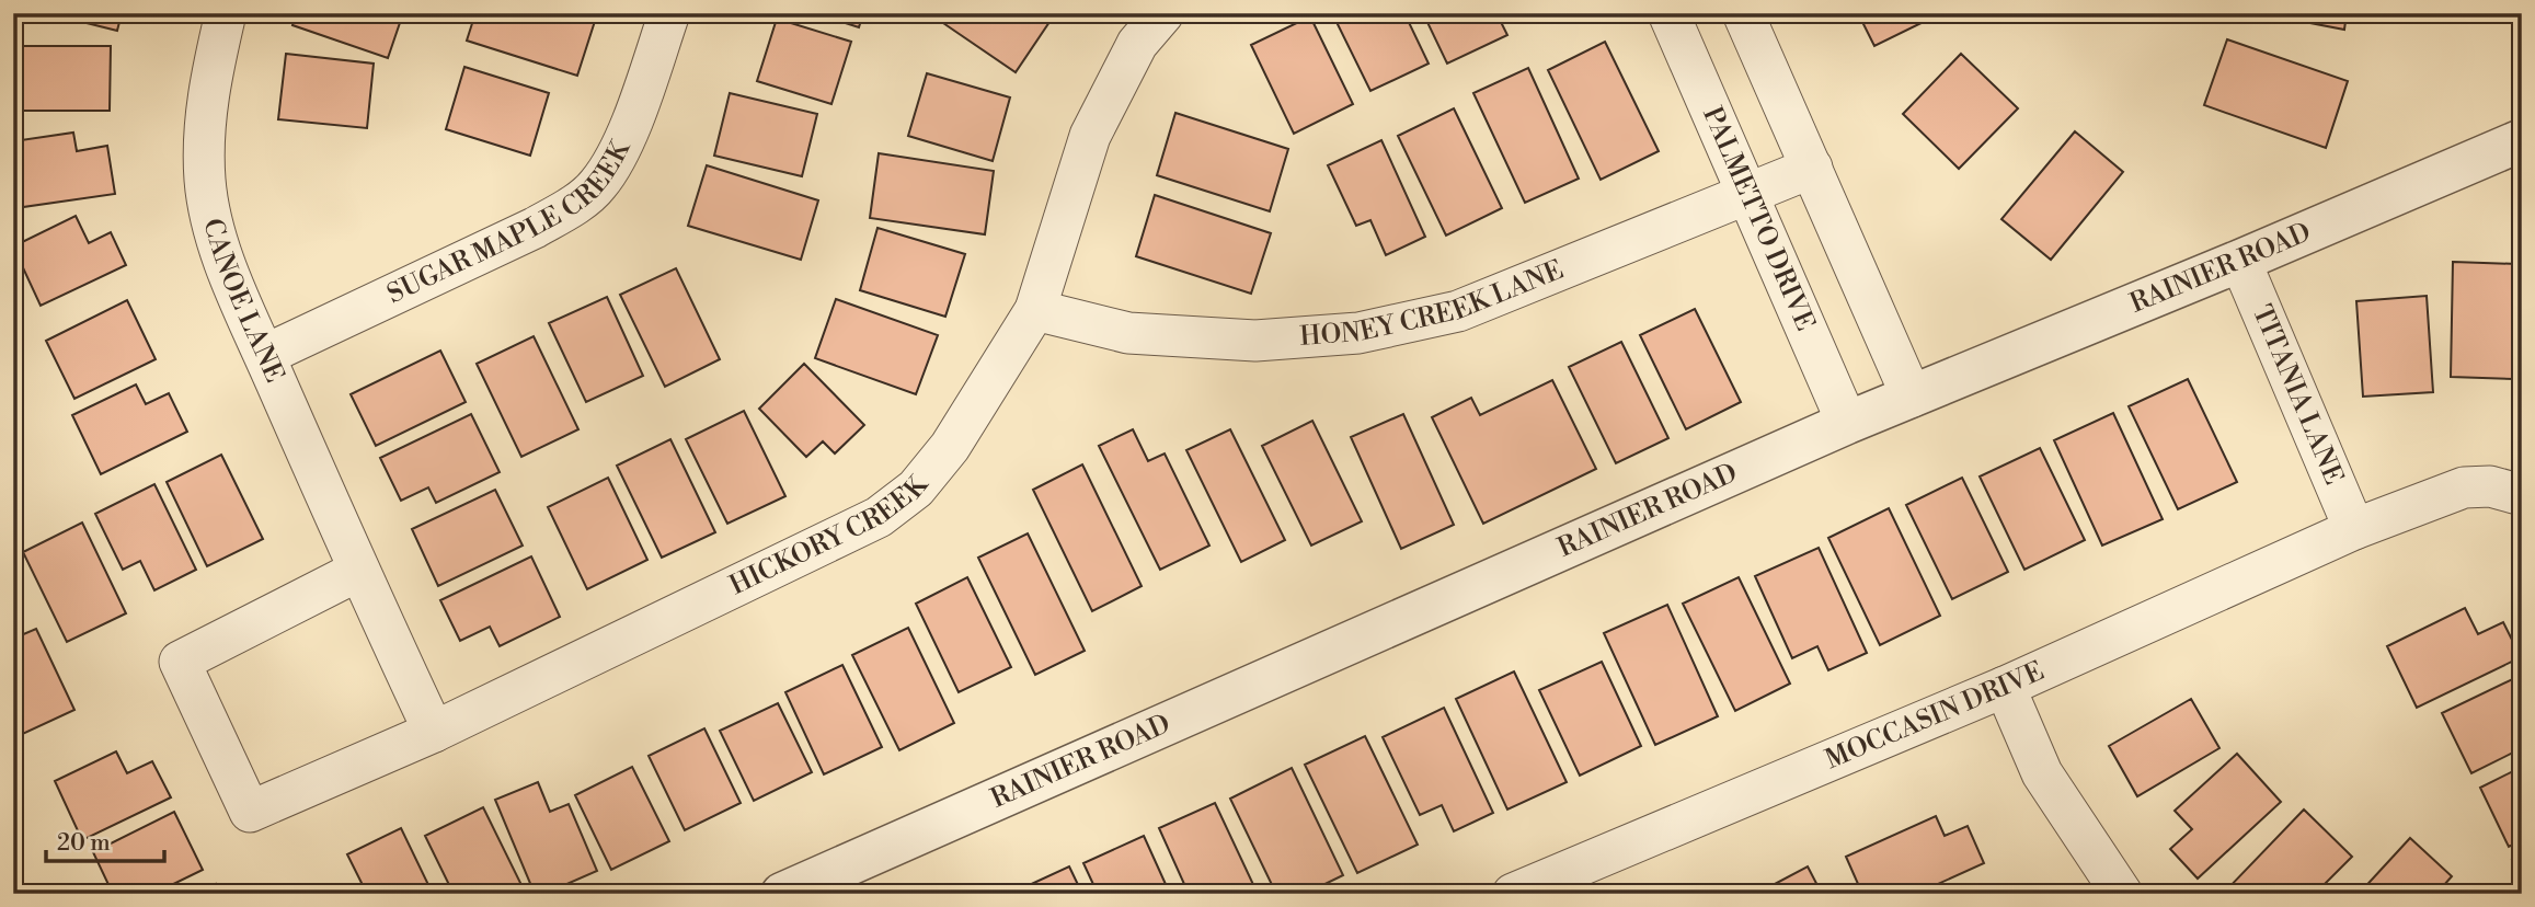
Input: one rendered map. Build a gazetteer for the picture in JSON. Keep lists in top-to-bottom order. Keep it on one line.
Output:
{"streets":{"street":["SUGAR MAPLE CREEK","PALMETTO DRIVE","RAINIER ROAD","CANOE LANE","HONEY CREEK LANE","TITANIA LANE","HICKORY CREEK","MOCCASIN DRIVE"]},"crossings":[["SUGAR MAPLE CREEK","CANOE LANE"],["PALMETTO DRIVE","RAINIER ROAD"],["PALMETTO DRIVE","HONEY CREEK LANE"],["RAINIER ROAD","TITANIA LANE"],["CANOE LANE","HICKORY CREEK"],["HONEY CREEK LANE","HICKORY CREEK"],["TITANIA LANE","MOCCASIN DRIVE"]],"scale_bar":"20 m"}
